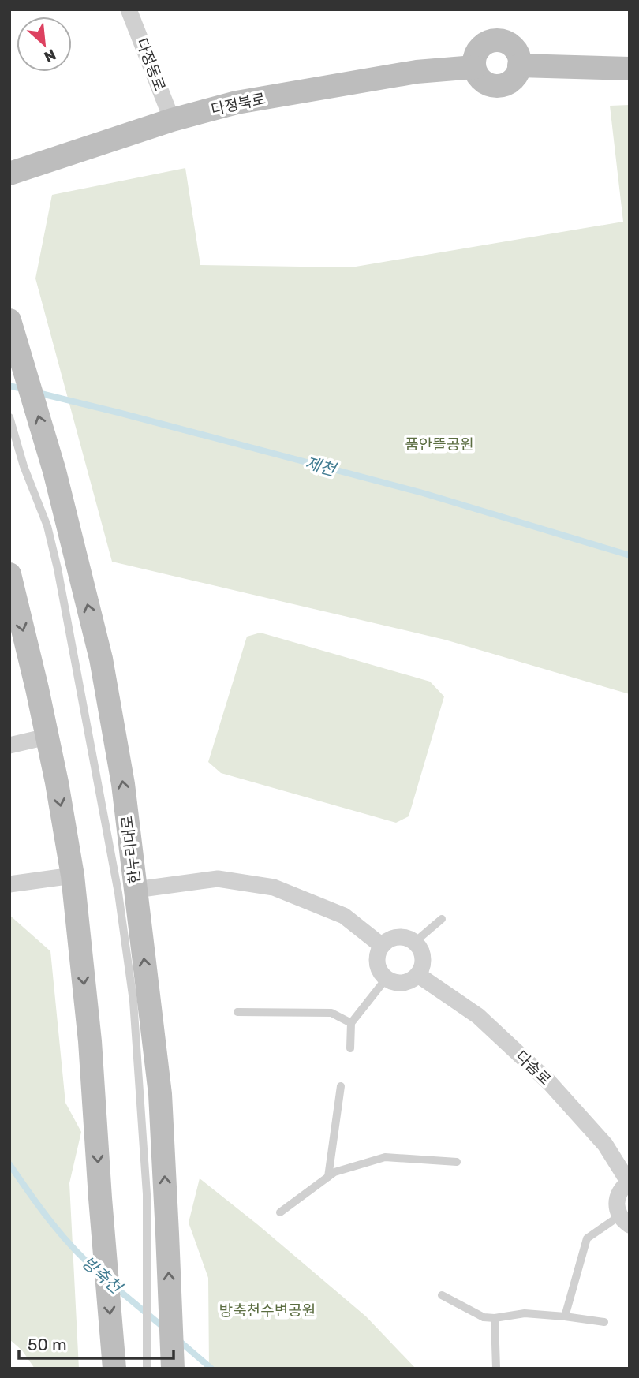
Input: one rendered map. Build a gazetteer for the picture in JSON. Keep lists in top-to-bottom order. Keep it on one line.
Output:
{"streets":{"street":["다정동로","다정북로","한누리대로","다솜로"]},"crossings":[["다정동로","다정북로"]],"water":["제천","방축천"],"parks":["품안뜰공원","방축천수변공원"],"scale_bar":"50 m","north":"bottom right"}
